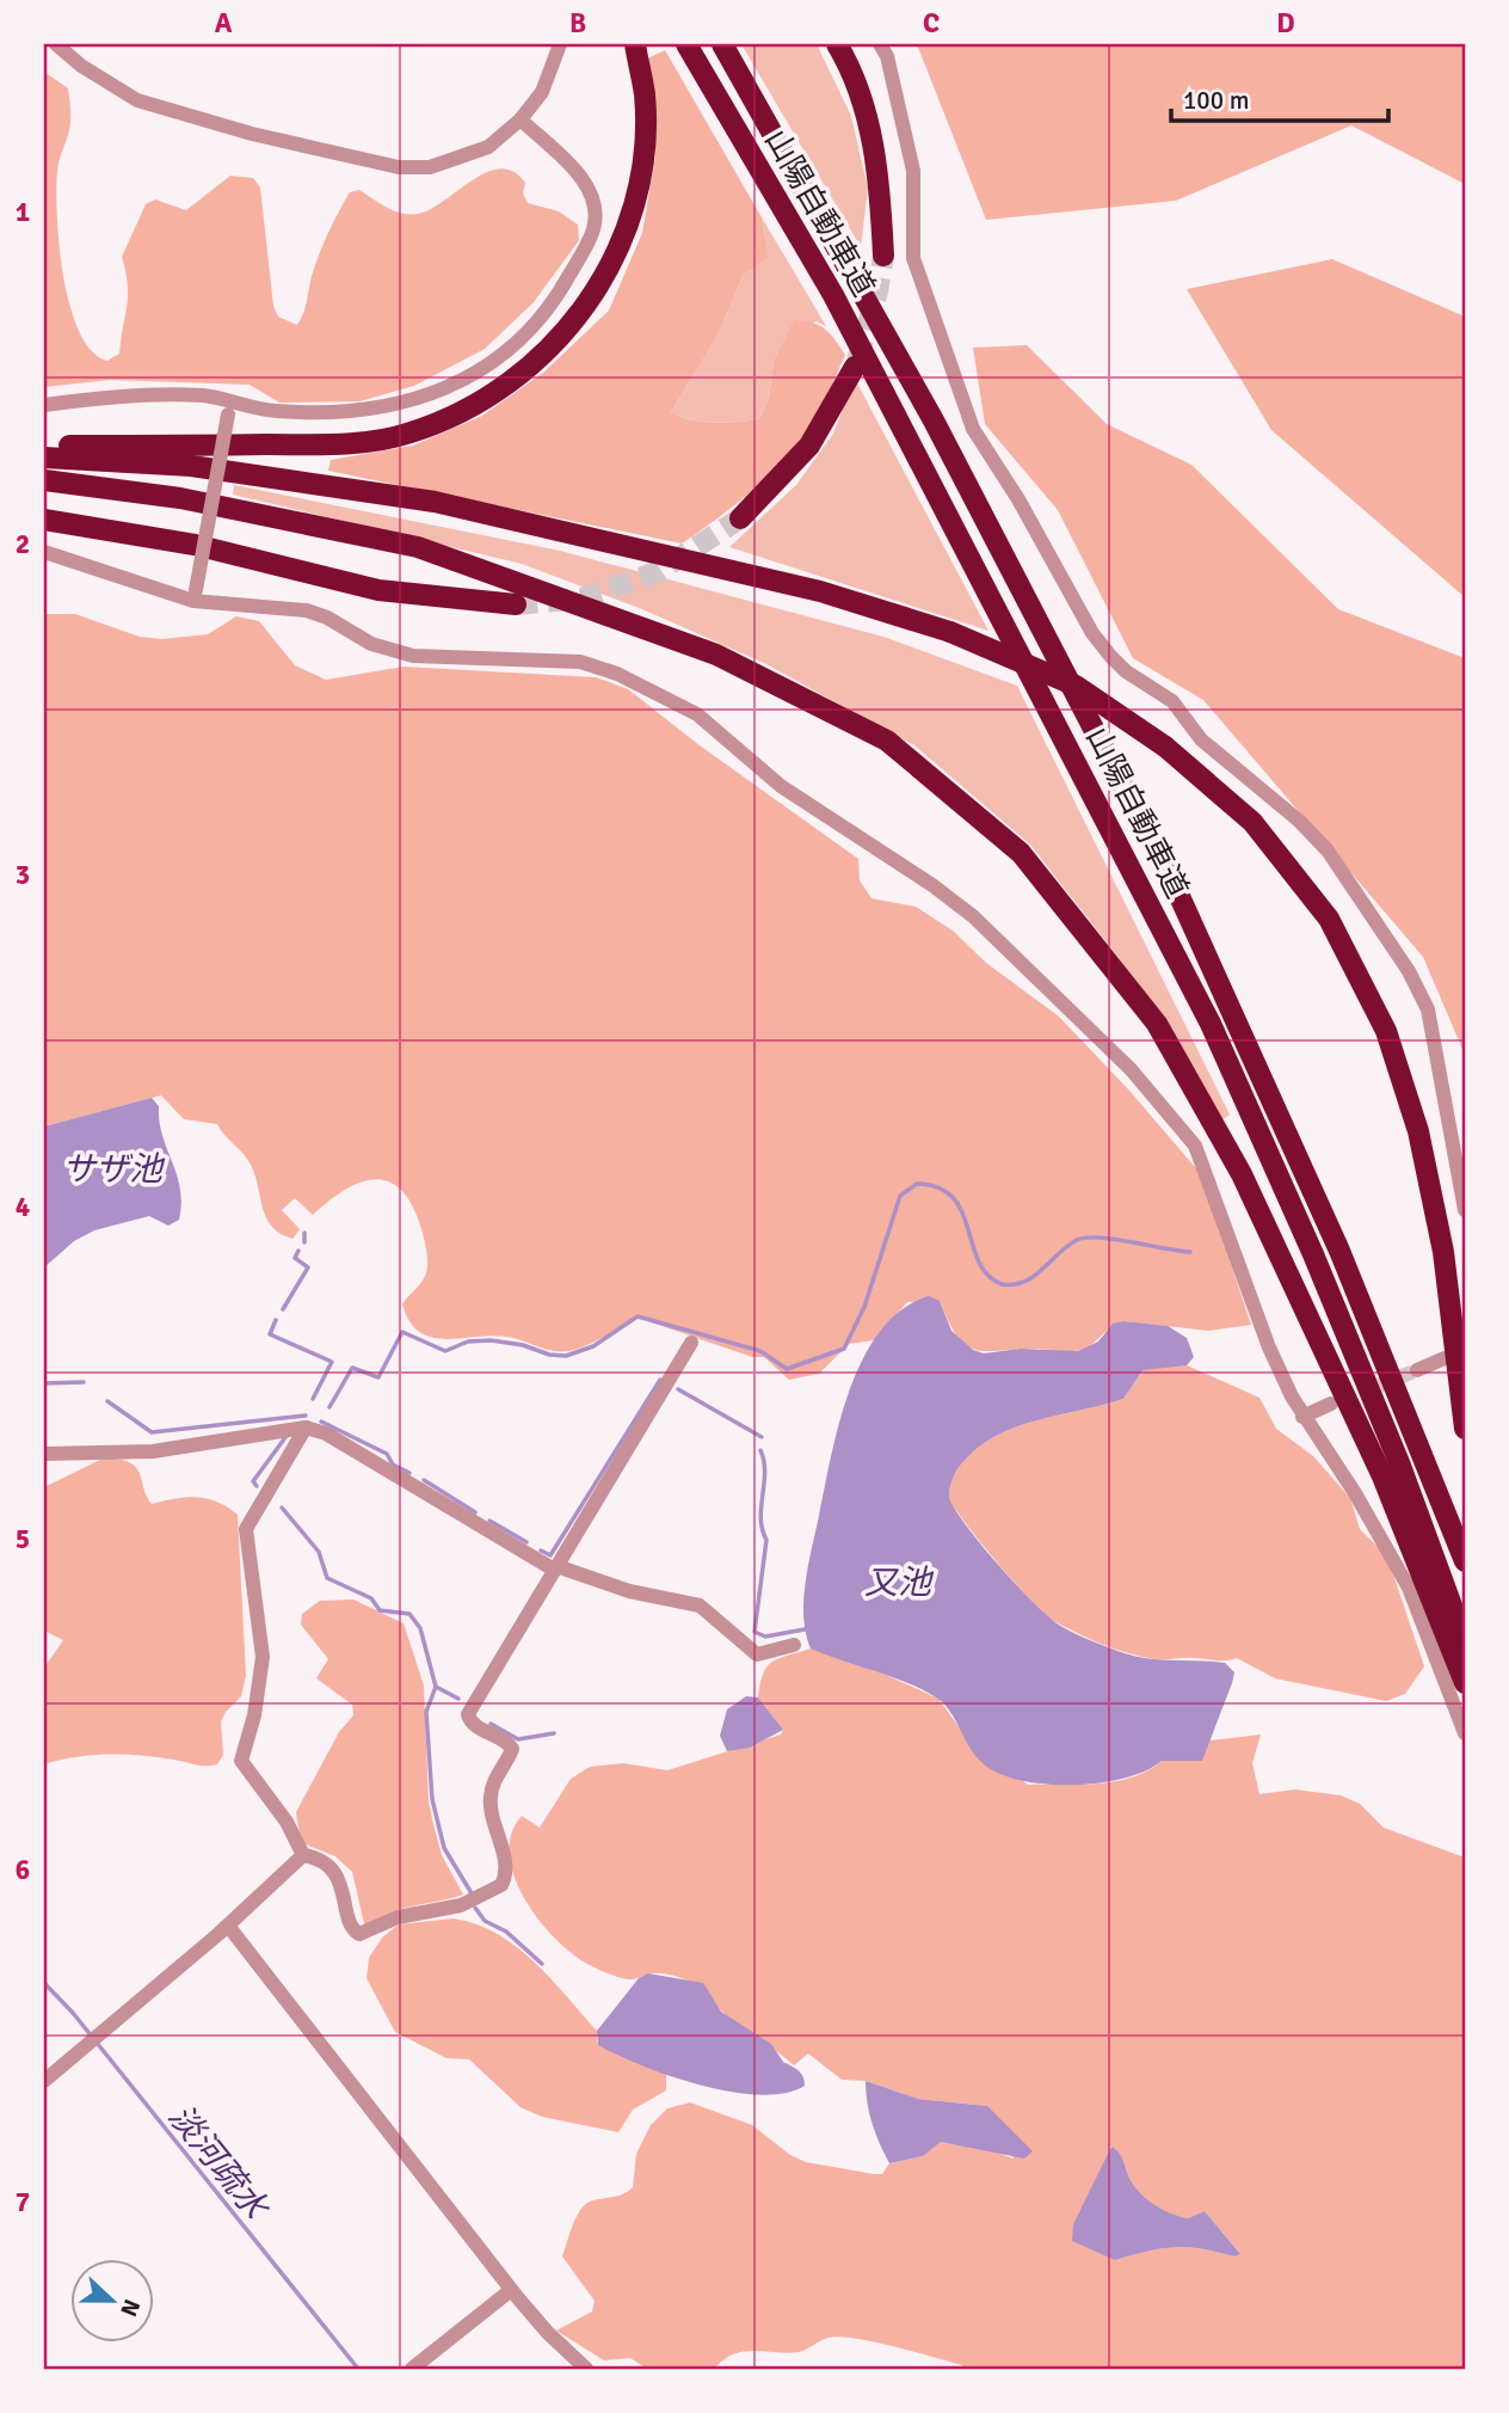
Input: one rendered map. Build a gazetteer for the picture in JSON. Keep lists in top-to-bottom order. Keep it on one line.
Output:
{"streets":{"highway":["山陽自動車道"]},"water":["サザ池","又池","淡河疏水"],"scale_bar":"100 m","north":"right","grid":{"columns":["A","B","C","D"],"rows":["1","2","3","4","5","6","7"]}}
